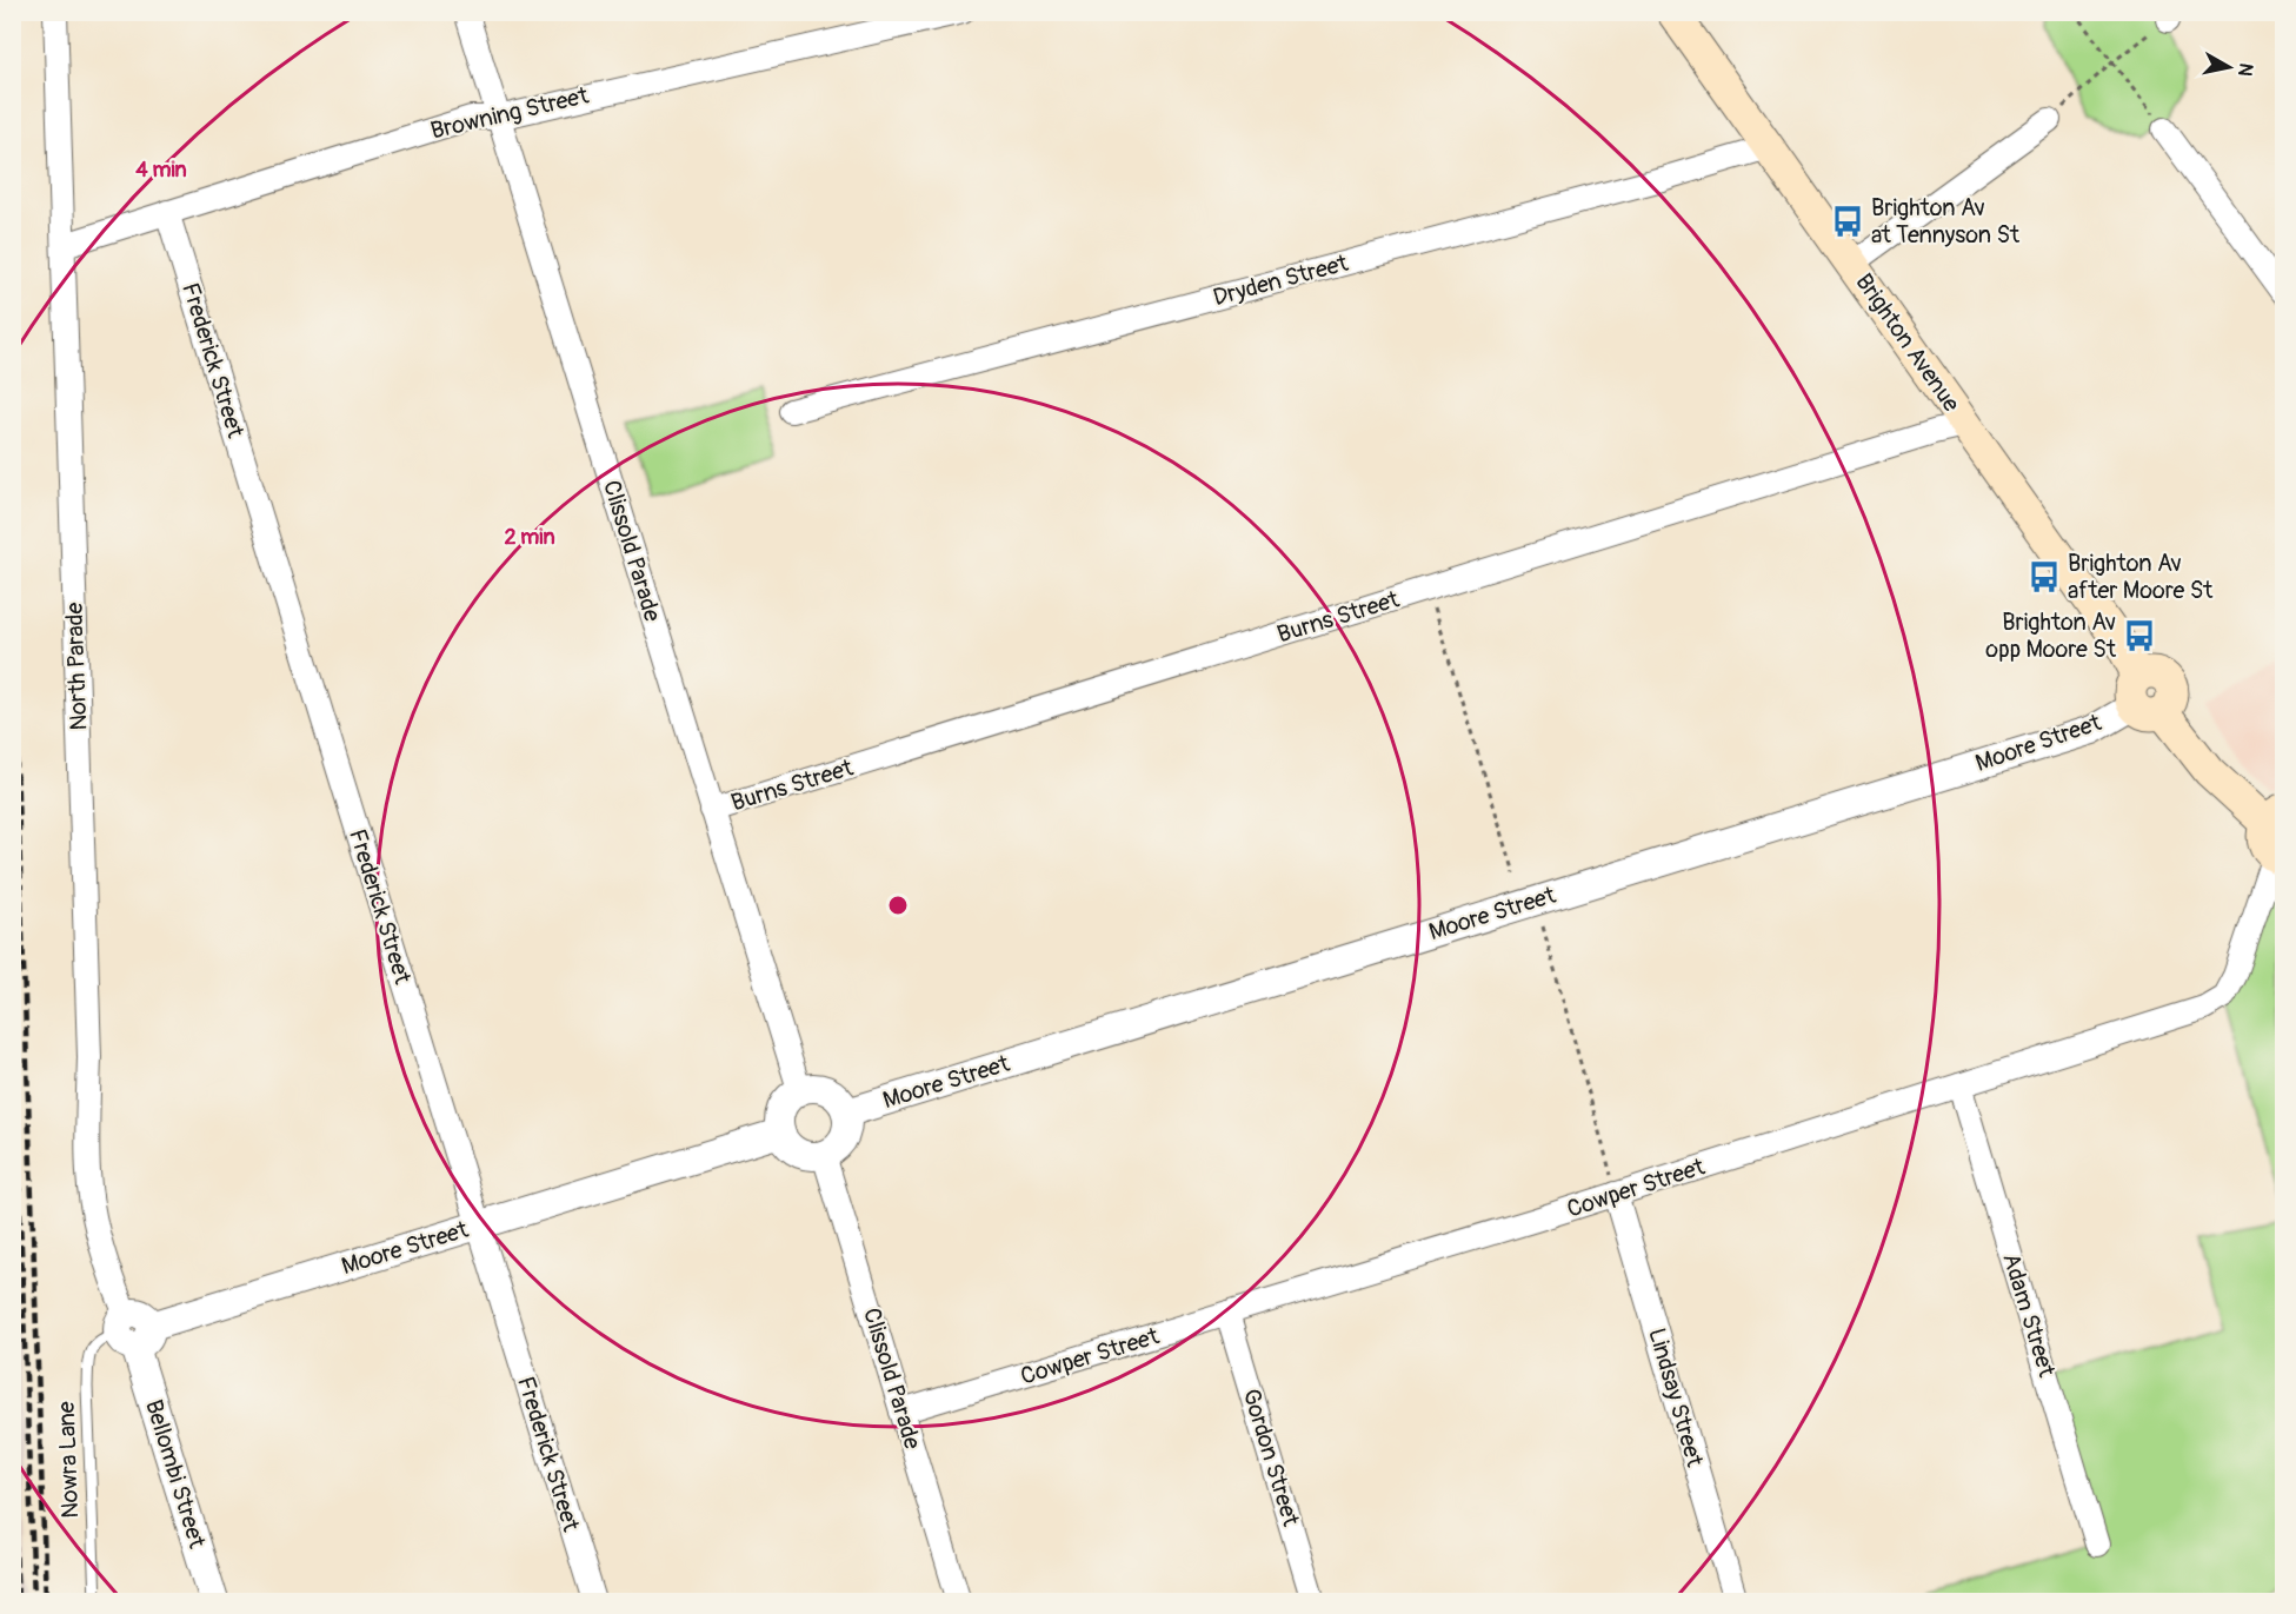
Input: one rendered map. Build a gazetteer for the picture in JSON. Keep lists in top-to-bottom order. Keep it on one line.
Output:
{"streets":{"main road":["Brighton Avenue"],"street":["Browning Street","Dryden Street","Frederick Street","Clissold Parade","Burns Street","North Parade","Moore Street","Cowper Street","Adam Street","Lindsay Street","Gordon Street","Bellombi Street"],"lane":["Nowra Lane"]},"crossings":[["Browning Street","Frederick Street"],["Browning Street","Clissold Parade"],["Browning Street","North Parade"],["Dryden Street","Brighton Avenue"],["Brighton Avenue","Burns Street"],["Brighton Avenue","Moore Street"],["Frederick Street","Moore Street"],["Clissold Parade","Burns Street"],["Clissold Parade","Moore Street"],["Clissold Parade","Cowper Street"],["North Parade","Moore Street"],["North Parade","Nowra Lane"],["North Parade","Bellombi Street"],["Moore Street","Nowra Lane"],["Moore Street","Bellombi Street"],["Cowper Street","Adam Street"],["Cowper Street","Lindsay Street"],["Cowper Street","Gordon Street"],["Nowra Lane","Bellombi Street"]],"places":{"bus stop":["Brighton Av at Tennyson St","Brighton Av after Moore St","Brighton Av opp Moore St"]},"north":"right","rings":["4 min","2 min"]}
